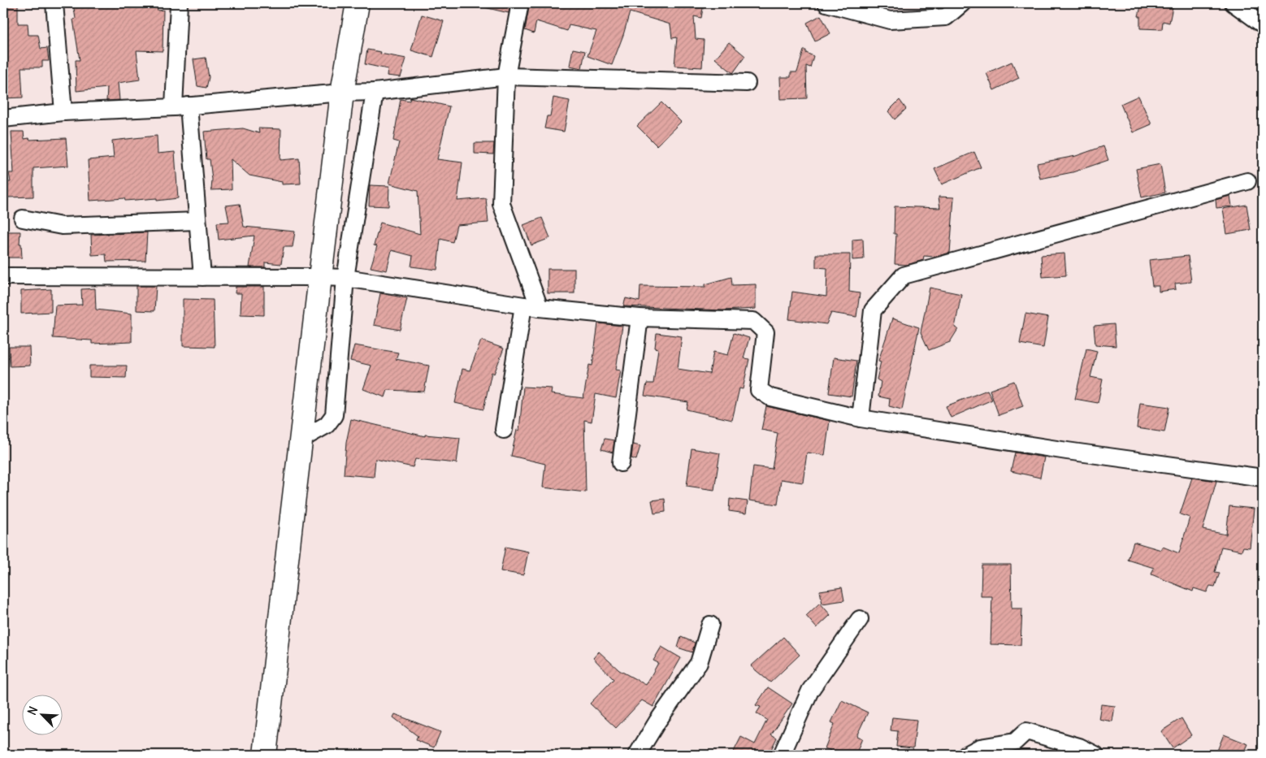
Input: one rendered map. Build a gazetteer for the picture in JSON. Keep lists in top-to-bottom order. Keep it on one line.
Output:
{"north":"top left"}
